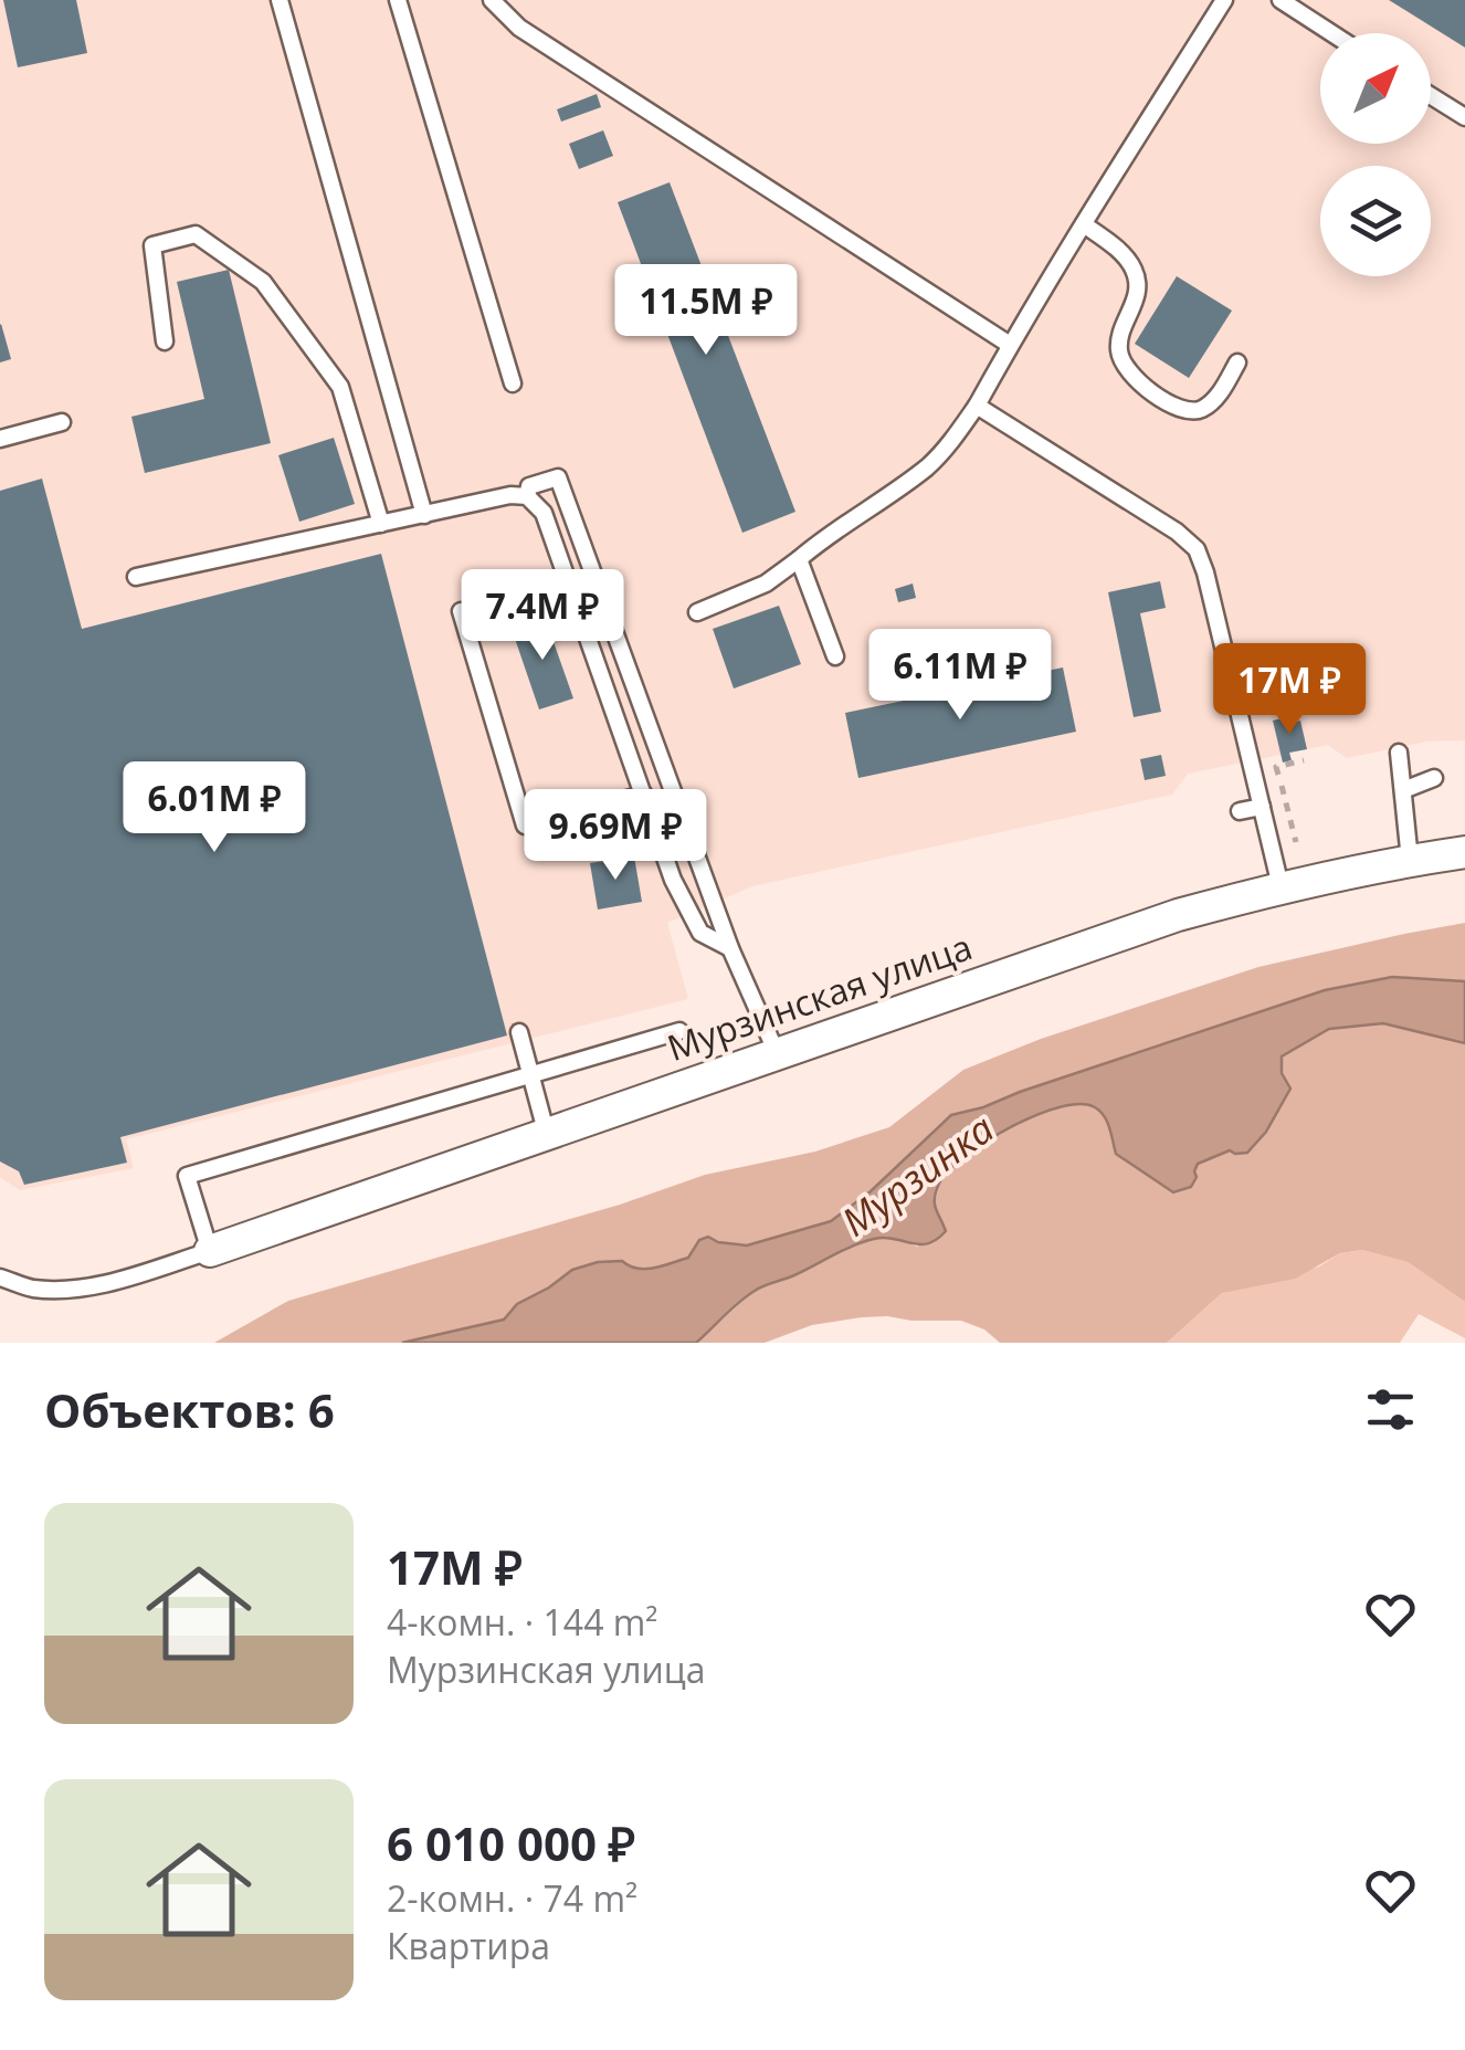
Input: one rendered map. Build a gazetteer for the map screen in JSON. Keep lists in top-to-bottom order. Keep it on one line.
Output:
{"streets":{"street":["Мурзинская улица"]},"water":["Мурзинка"],"north":"top right","page":{"price":["11.5M ₽","7.4M ₽","6.11M ₽","17M ₽","6.01M ₽","9.69M ₽"],"heading":"Объектов: 6","list":[{"name":"17M ₽","note":"4-комн. · 144 m² · Мурзинская улица"},{"name":"6 010 000 ₽","note":"2-комн. · 74 m² · Квартира"}]}}
